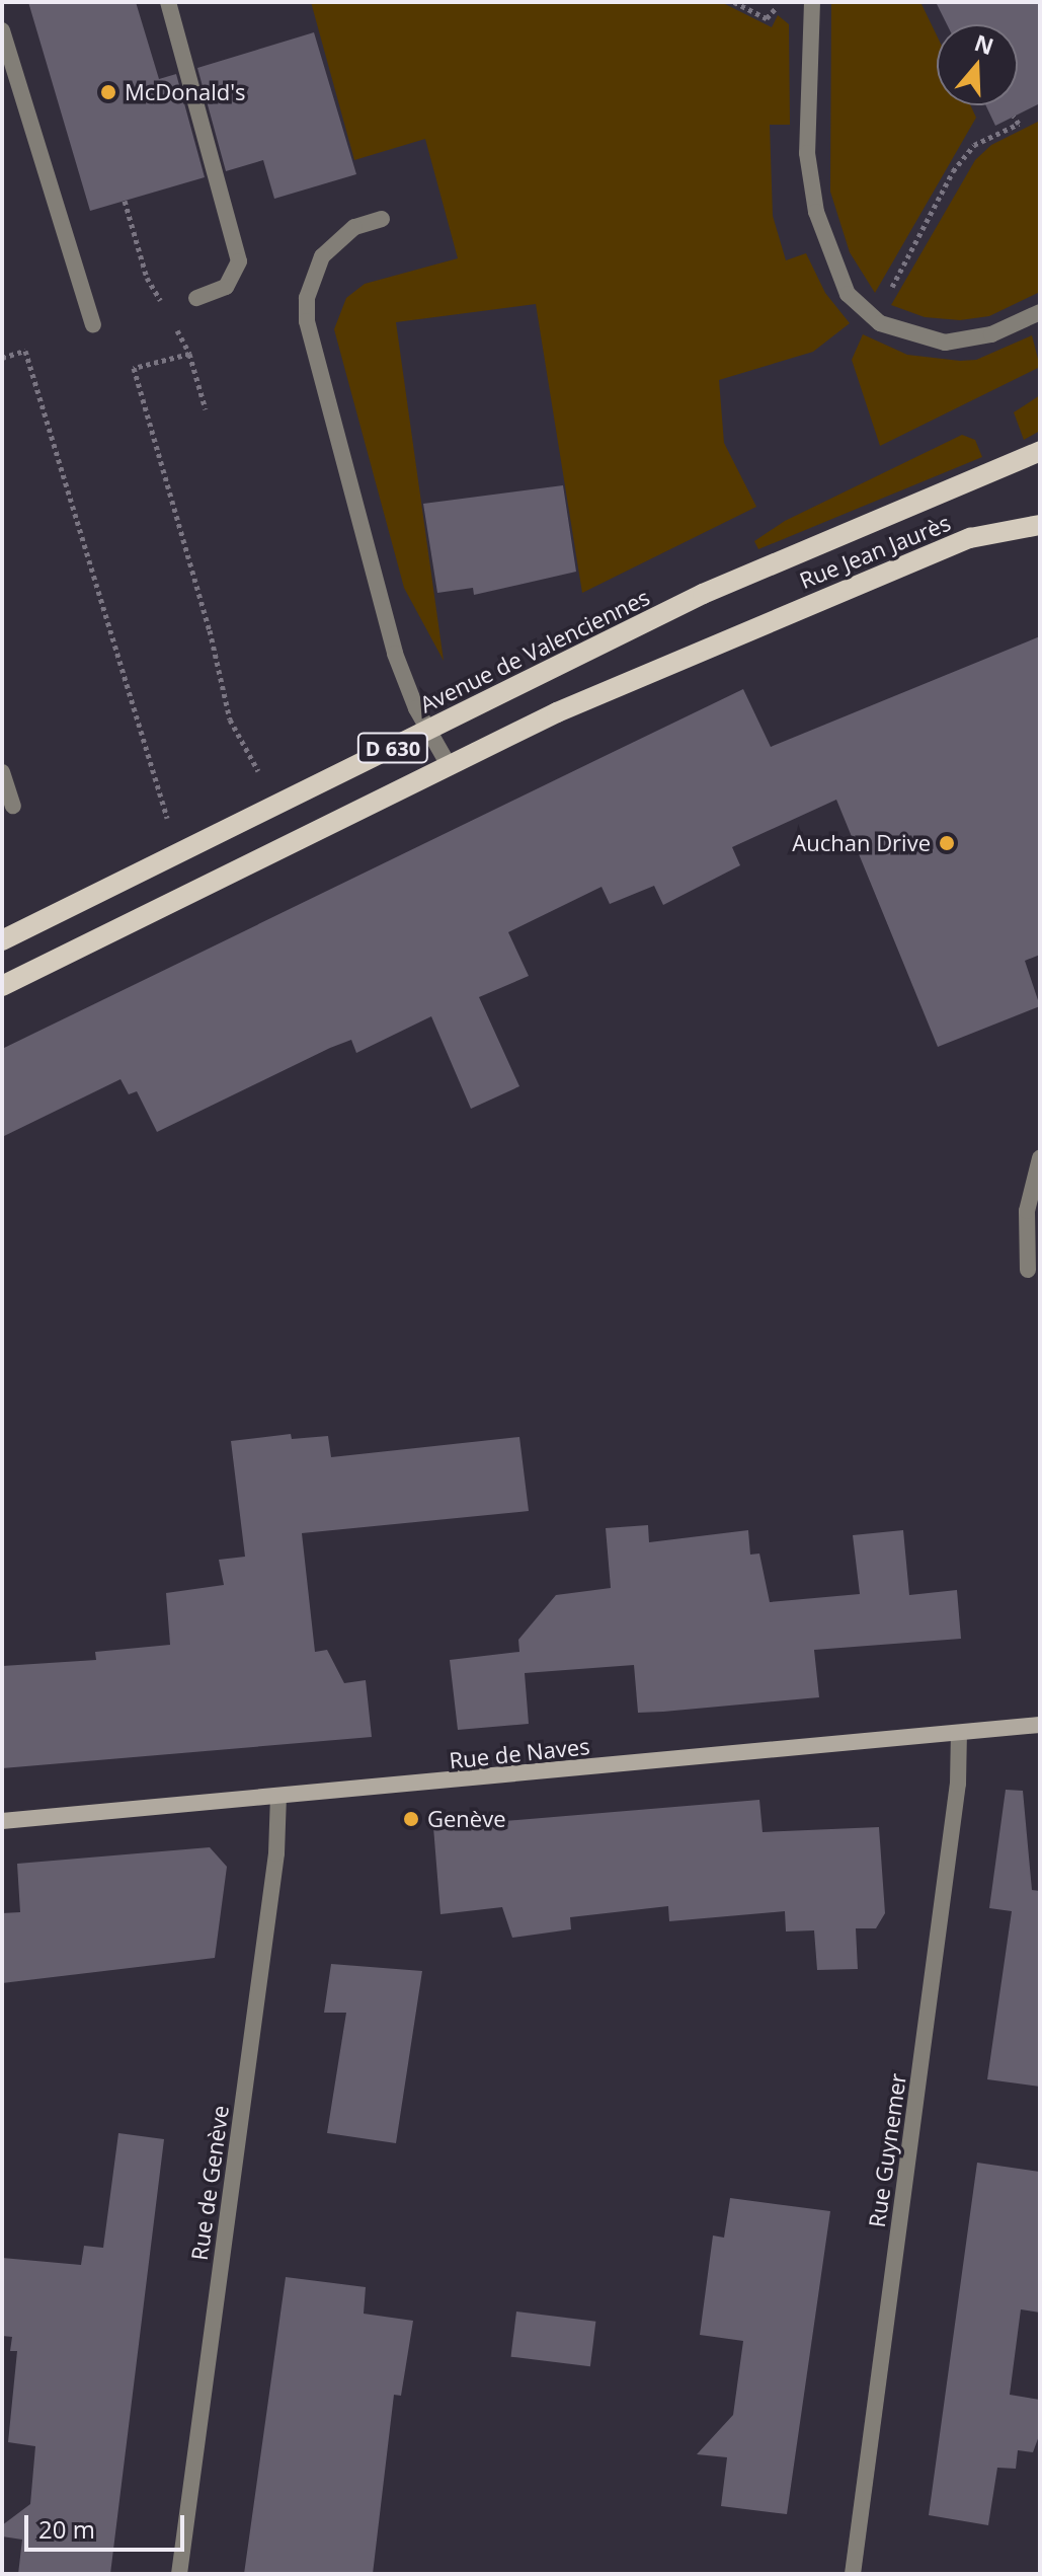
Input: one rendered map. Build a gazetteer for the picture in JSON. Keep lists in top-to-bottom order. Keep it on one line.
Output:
{"streets":{"main road":["Rue Jean Jaurès","Avenue de Valenciennes","D 630","Rue de Naves"],"street":["Rue Guynemer","Rue de Genève"]},"crossings":[["Rue Jean Jaurès","Avenue de Valenciennes"],["Rue Jean Jaurès","D 630"],["Rue de Naves","Rue Guynemer"],["Rue de Naves","Rue de Genève"]],"places":["McDonald's","Auchan Drive","Genève"],"scale_bar":"20 m","north":"top"}
